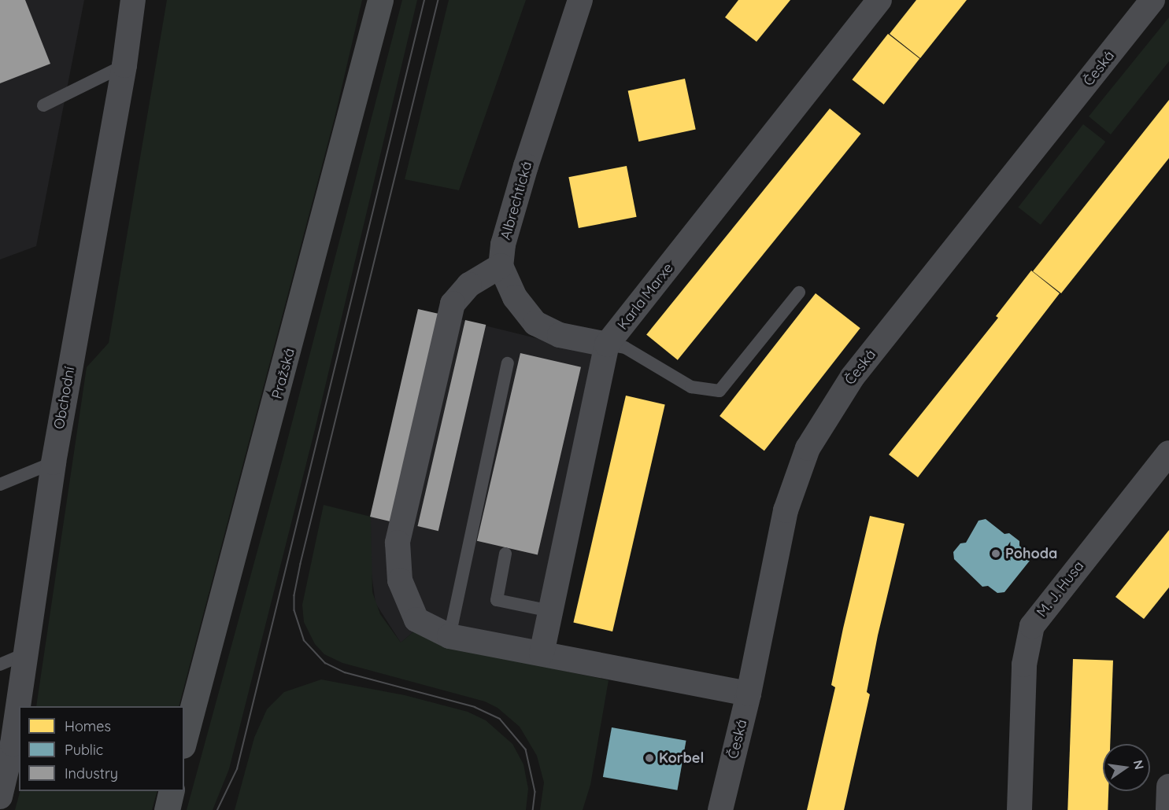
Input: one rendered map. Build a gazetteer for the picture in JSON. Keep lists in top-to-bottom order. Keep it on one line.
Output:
{"streets":{"main road":["Pražská"],"street":["Česká","Albrechtická","Karla Marxe","Obchodní","M. J. Husa"]},"places":["Pohoda","Korbel"],"legend":["Homes","Public","Industry"],"north":"right"}
